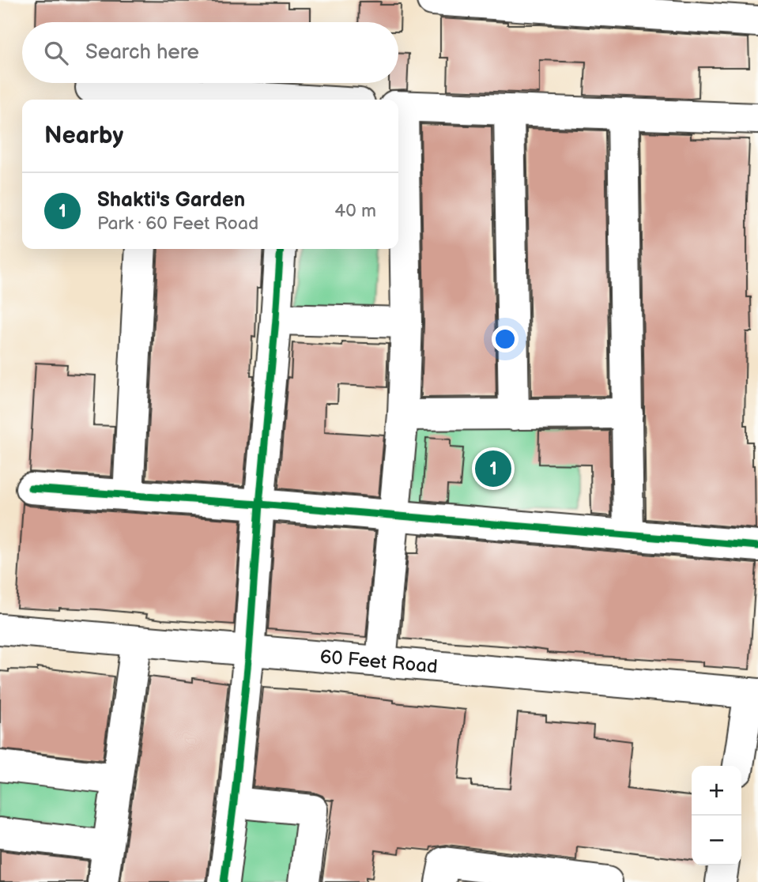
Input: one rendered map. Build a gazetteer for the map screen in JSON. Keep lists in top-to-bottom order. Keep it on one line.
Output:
{"streets":{"street":["60 Feet Road"]},"page":{"search":"Search here","heading":"Nearby","list":[{"mark":"1","name":"Shakti's Garden","note":"Park · 60 Feet Road","value":"40 m"}],"pins":"1","map_buttons":["+","−"]}}
